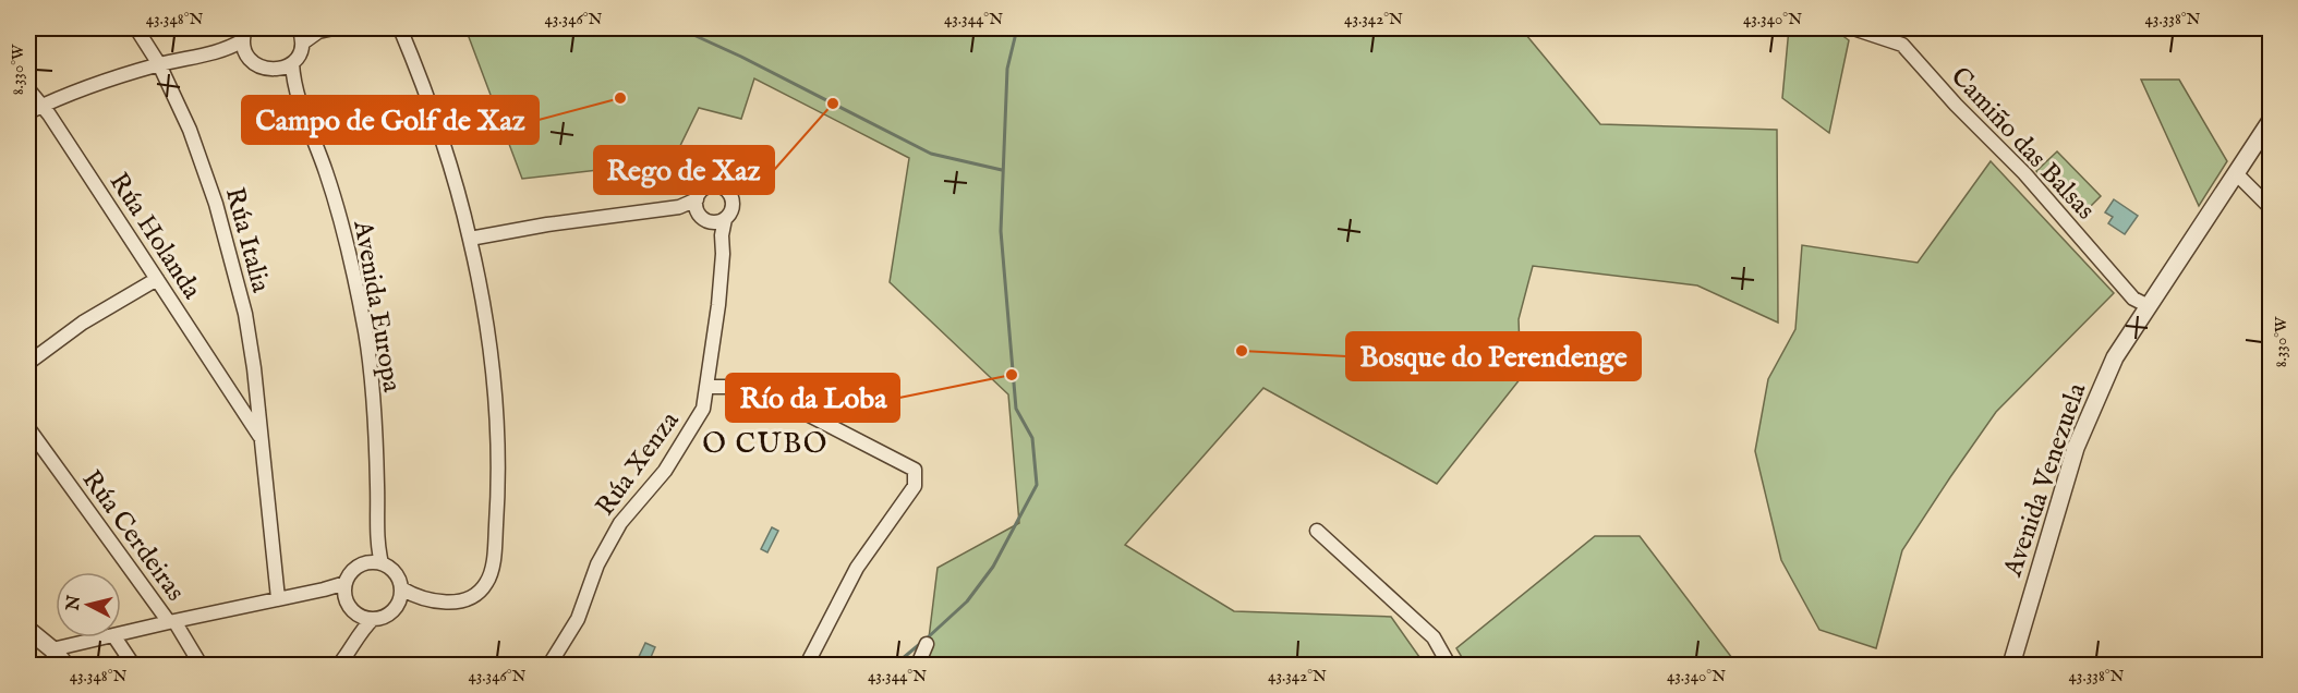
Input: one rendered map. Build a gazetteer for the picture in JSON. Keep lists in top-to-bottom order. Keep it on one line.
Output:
{"streets":{"street":["Camiño das Balsas","Rúa Holanda","Rúa Italia","Avenida Europa","Rúa Xenza","Avenida Venezuela","Rúa Cerdeiras"]},"crossings":[["Camiño das Balsas","Avenida Venezuela"],["Rúa Holanda","Rúa Italia"]],"districts":["O CUBO"],"places":["Campo de Golf de Xaz","Rego de Xaz","Bosque do Perendenge","Río da Loba"],"north":"left","coordinates":["43.348°N","43.346°N","43.344°N","43.342°N","43.340°N","43.338°N","8.330°W"]}
